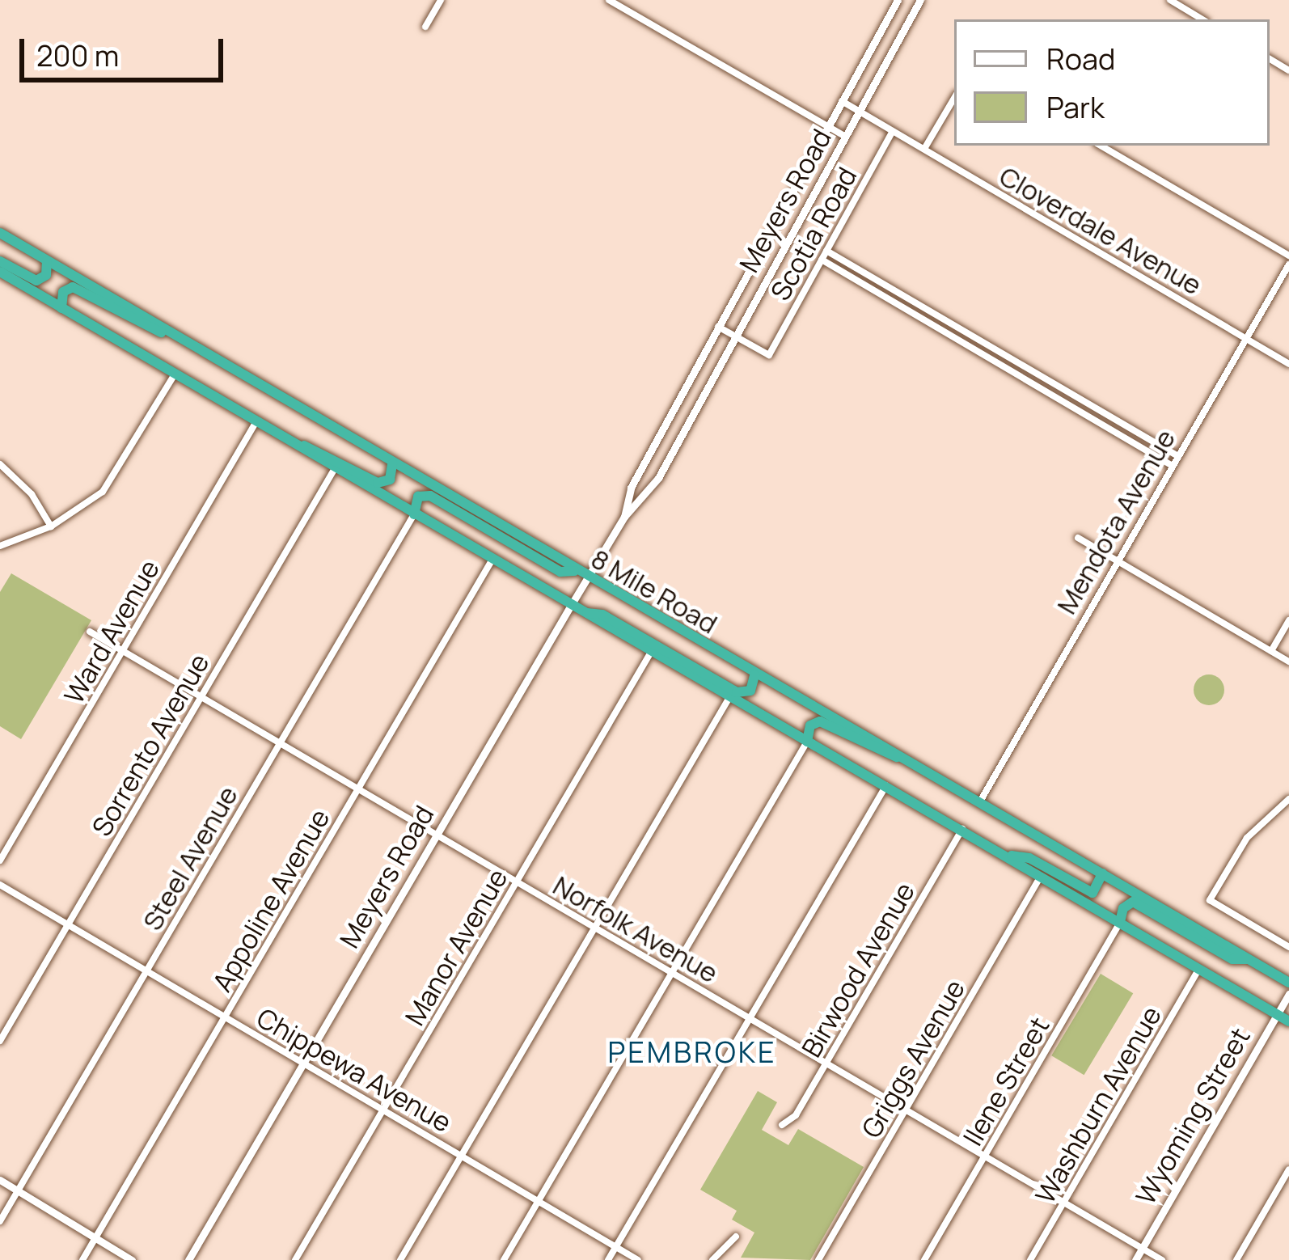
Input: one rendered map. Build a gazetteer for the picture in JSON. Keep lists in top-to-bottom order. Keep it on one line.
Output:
{"streets":{"highway":["8 Mile Road"],"street":["Meyers Road","Cloverdale Avenue","Scotia Road","Mendota Avenue","Ward Avenue","Sorrento Avenue","Steel Avenue","Appoline Avenue","Norfolk Avenue","Manor Avenue","Birwood Avenue","Griggs Avenue","Chippewa Avenue","Ilene Street","Washburn Avenue","Wyoming Street"]},"crossings":[["Meyers Road","Cloverdale Avenue"],["Meyers Road","Scotia Road"],["Meyers Road","8 Mile Road"],["Meyers Road","Norfolk Avenue"],["Meyers Road","Chippewa Avenue"],["Cloverdale Avenue","Scotia Road"],["Cloverdale Avenue","Mendota Avenue"],["Mendota Avenue","8 Mile Road"],["8 Mile Road","Ward Avenue"],["8 Mile Road","Sorrento Avenue"],["8 Mile Road","Steel Avenue"],["8 Mile Road","Appoline Avenue"],["8 Mile Road","Manor Avenue"],["8 Mile Road","Birwood Avenue"],["8 Mile Road","Griggs Avenue"],["8 Mile Road","Ilene Street"],["8 Mile Road","Washburn Avenue"],["8 Mile Road","Wyoming Street"],["Ward Avenue","Norfolk Avenue"],["Sorrento Avenue","Norfolk Avenue"],["Sorrento Avenue","Chippewa Avenue"],["Steel Avenue","Norfolk Avenue"],["Steel Avenue","Chippewa Avenue"],["Appoline Avenue","Norfolk Avenue"],["Appoline Avenue","Chippewa Avenue"],["Norfolk Avenue","Manor Avenue"],["Norfolk Avenue","Birwood Avenue"],["Norfolk Avenue","Griggs Avenue"],["Norfolk Avenue","Ilene Street"],["Norfolk Avenue","Washburn Avenue"],["Norfolk Avenue","Wyoming Street"],["Manor Avenue","Chippewa Avenue"]],"districts":["PEMBROKE"],"legend":["Road","Park"],"scale_bar":"200 m"}
